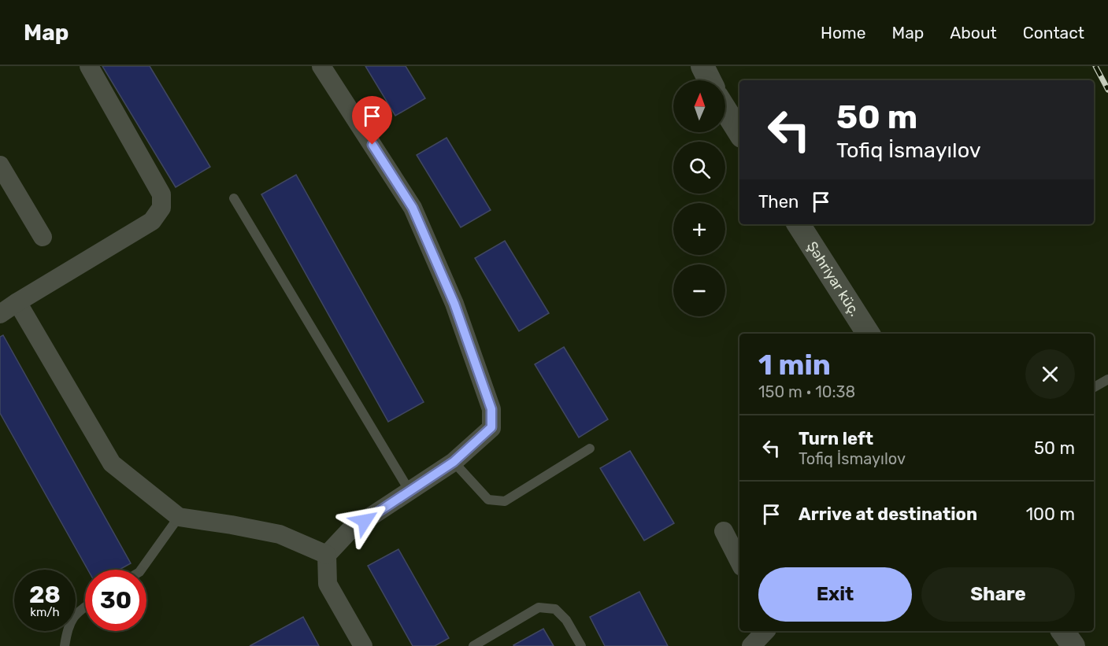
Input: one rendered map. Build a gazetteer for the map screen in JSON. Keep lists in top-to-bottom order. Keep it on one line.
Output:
{"streets":{"street":["Şəhriyar küç."]},"north":"top","page":{"header":"Map","nav":["Home","Map","About","Contact"],"map_buttons":["+","−"],"turn":["50 m","Tofiq İsmayılov"],"then":"Then","heading":["1 min","150 m · 10:38"],"list":[{"name":"Turn left","note":"Tofiq İsmayılov","value":"50 m"},{"name":"Arrive at destination","value":"100 m"}],"buttons":["Exit","Share"],"speed":"28 km/h","limit":"30"}}
